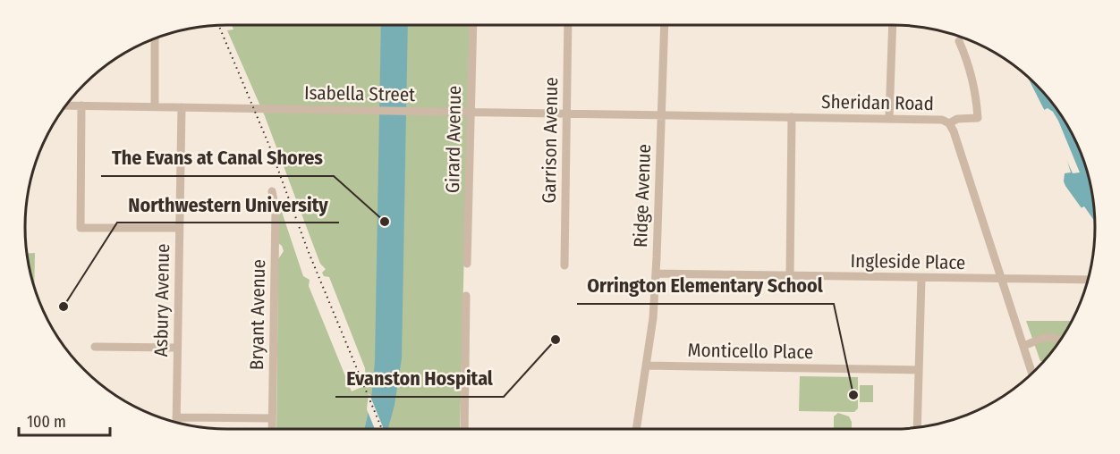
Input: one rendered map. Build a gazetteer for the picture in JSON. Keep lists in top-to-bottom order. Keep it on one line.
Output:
{"streets":{"street":["Isabella Street","Sheridan Road","Girard Avenue","Garrison Avenue","Ridge Avenue","Ingleside Place","Asbury Avenue","Bryant Avenue","Monticello Place"]},"crossings":[["Isabella Street","Sheridan Road"],["Isabella Street","Girard Avenue"],["Isabella Street","Garrison Avenue"],["Isabella Street","Ridge Avenue"],["Isabella Street","Asbury Avenue"],["Sheridan Road","Ridge Avenue"],["Sheridan Road","Ingleside Place"],["Ridge Avenue","Ingleside Place"],["Ridge Avenue","Monticello Place"]],"places":["The Evans at Canal Shores","Northwestern University","Evanston Hospital","Orrington Elementary School"],"scale_bar":"100 m"}
